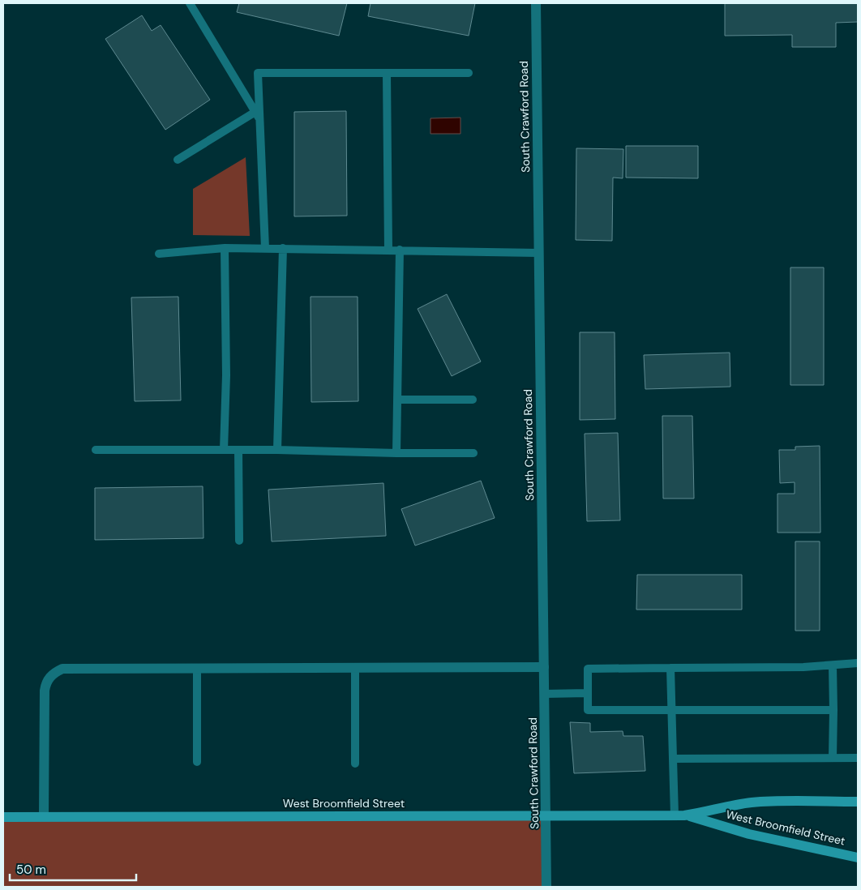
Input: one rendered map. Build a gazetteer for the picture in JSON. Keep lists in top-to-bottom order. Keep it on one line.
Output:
{"streets":{"main road":["West Broomfield Street"],"street":["South Crawford Road"]},"crossings":[["South Crawford Road","West Broomfield Street"]],"scale_bar":"50 m"}
